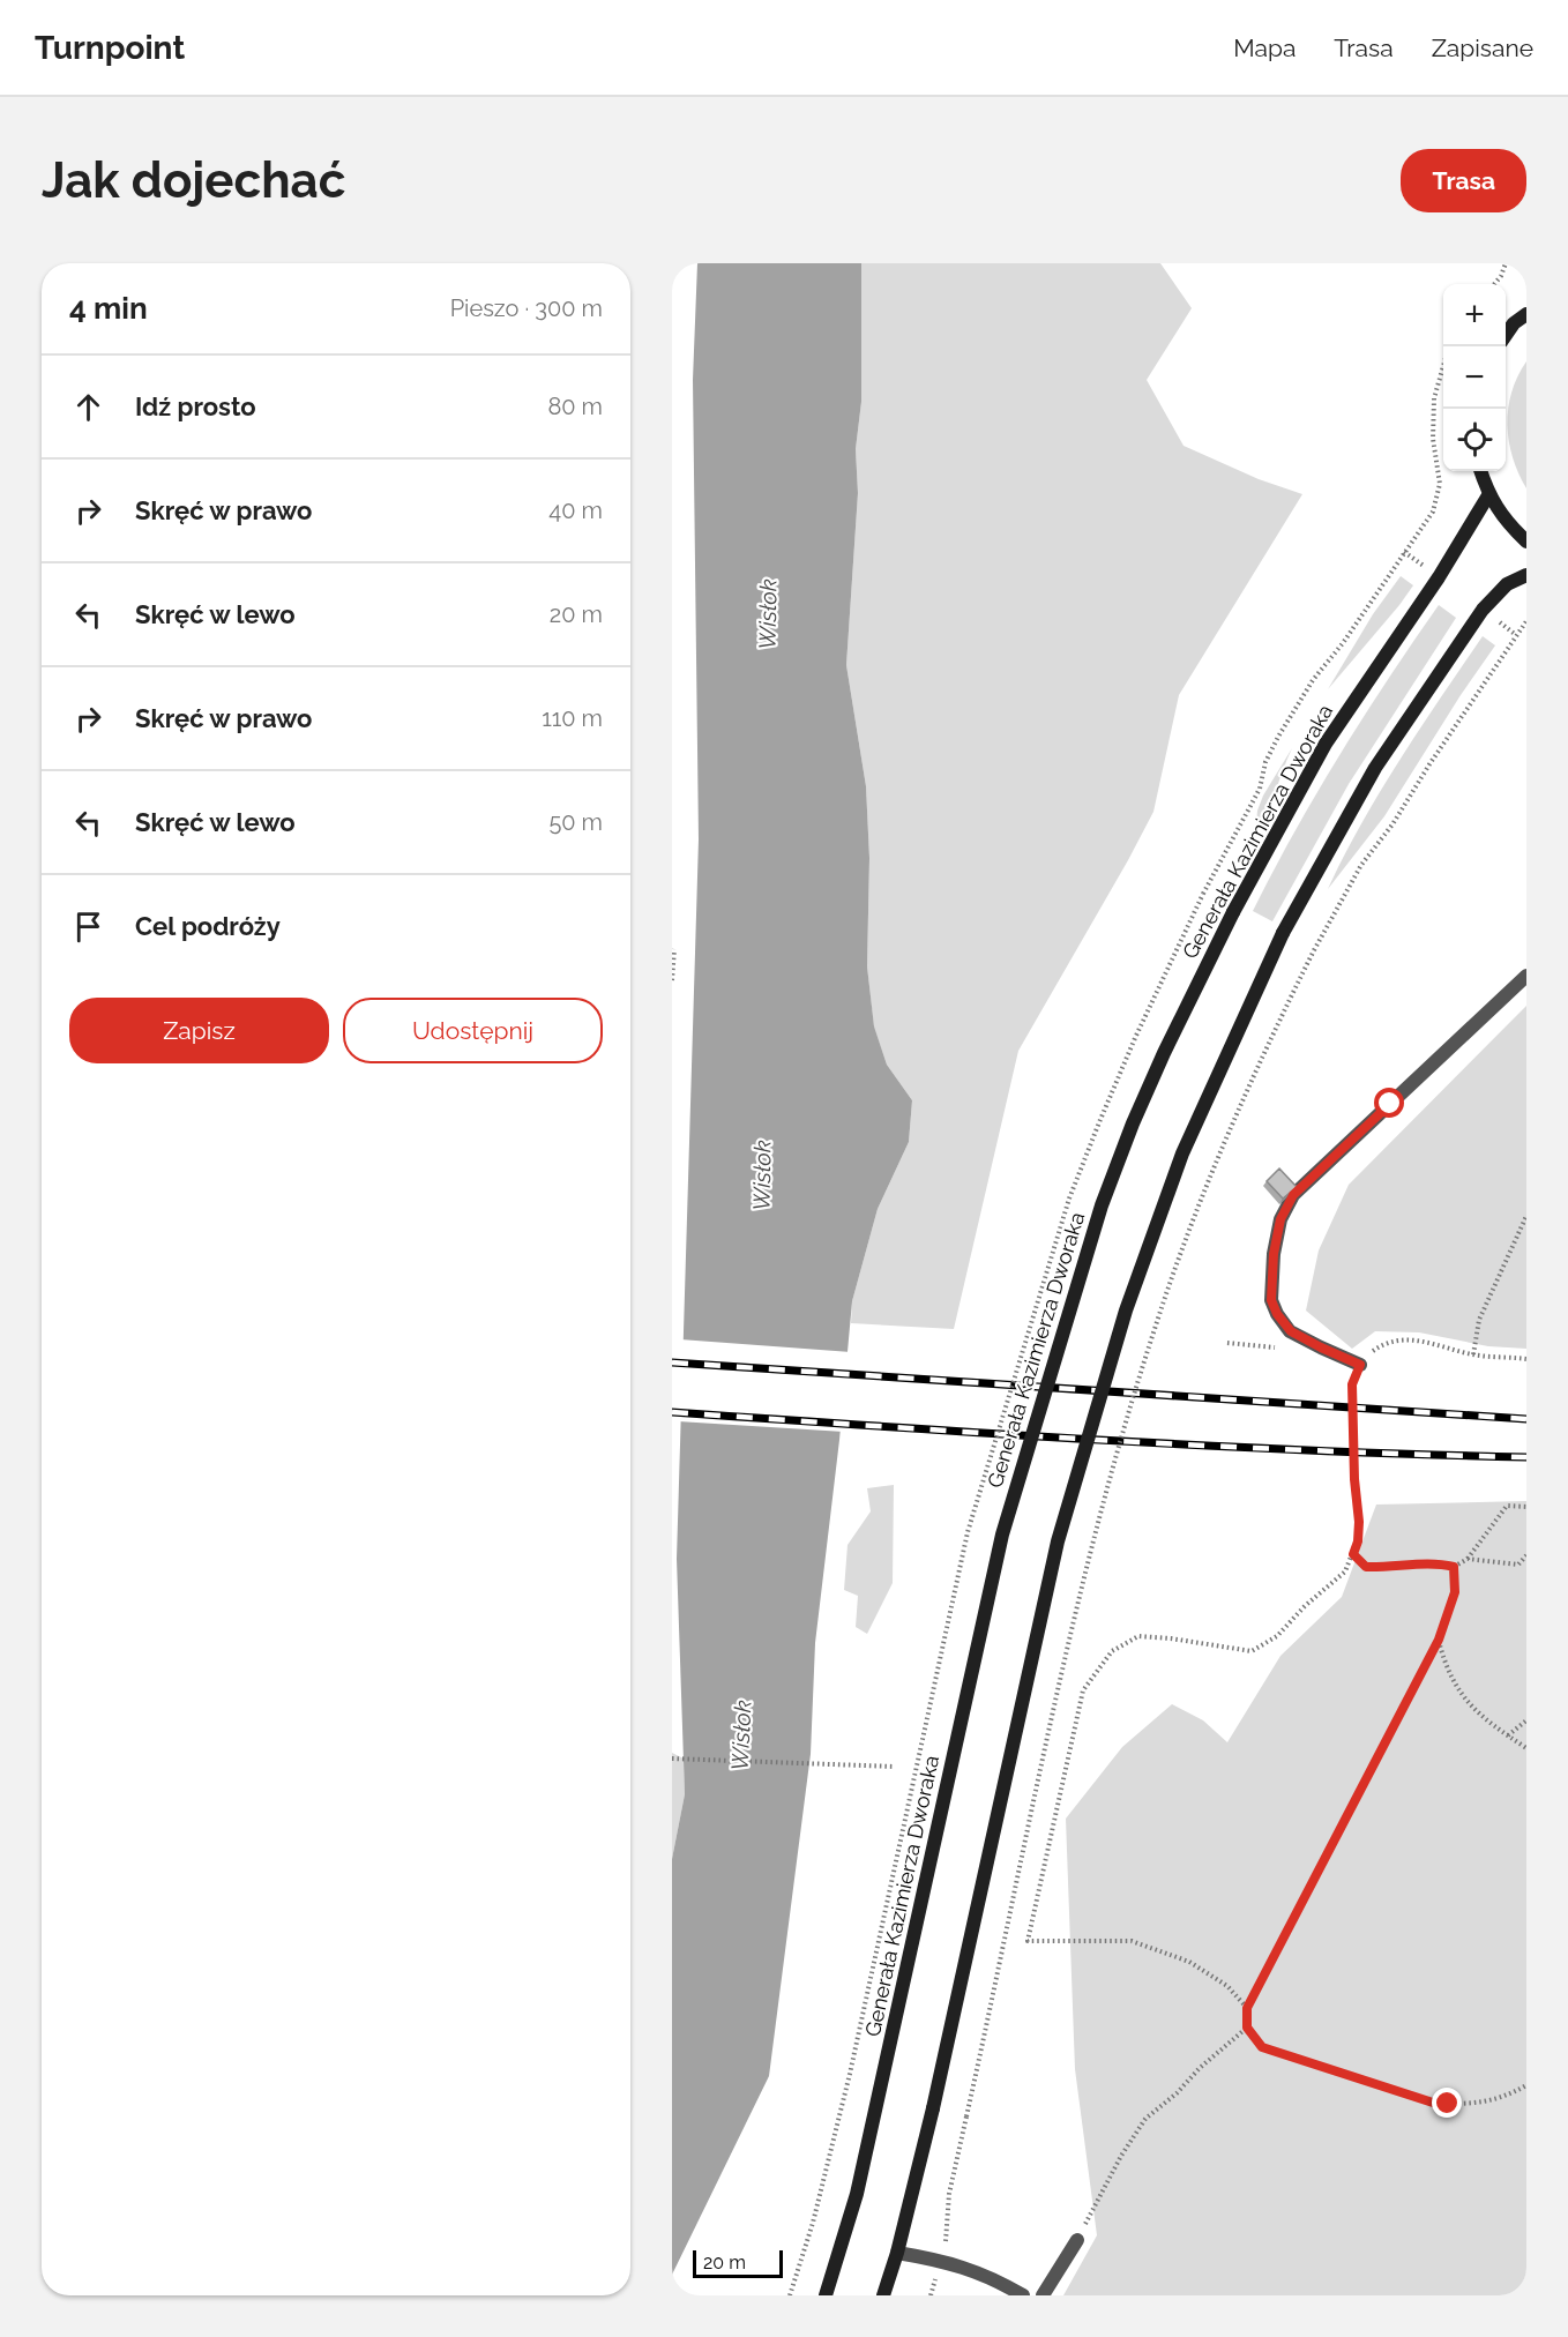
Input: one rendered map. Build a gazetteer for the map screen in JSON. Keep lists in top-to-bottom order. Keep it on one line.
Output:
{"streets":{"main road":["Generała Kazimierza Dworaka"]},"water":["Wisłok"],"scale_bar":"20 m","page":{"header":"Turnpoint","nav":["Mapa","Trasa","Zapisane"],"buttons":["Trasa",["Zapisz","Udostępnij"]],"title":"Jak dojechać","heading":["4 min","Pieszo · 300 m"],"map_buttons":["+","−"],"list":[["Idź prosto","80 m"],["Skręć w prawo","40 m"],["Skręć w lewo","20 m"],["Skręć w prawo","110 m"],["Skręć w lewo","50 m"],"Cel podróży"],"scale":"20 m"}}
